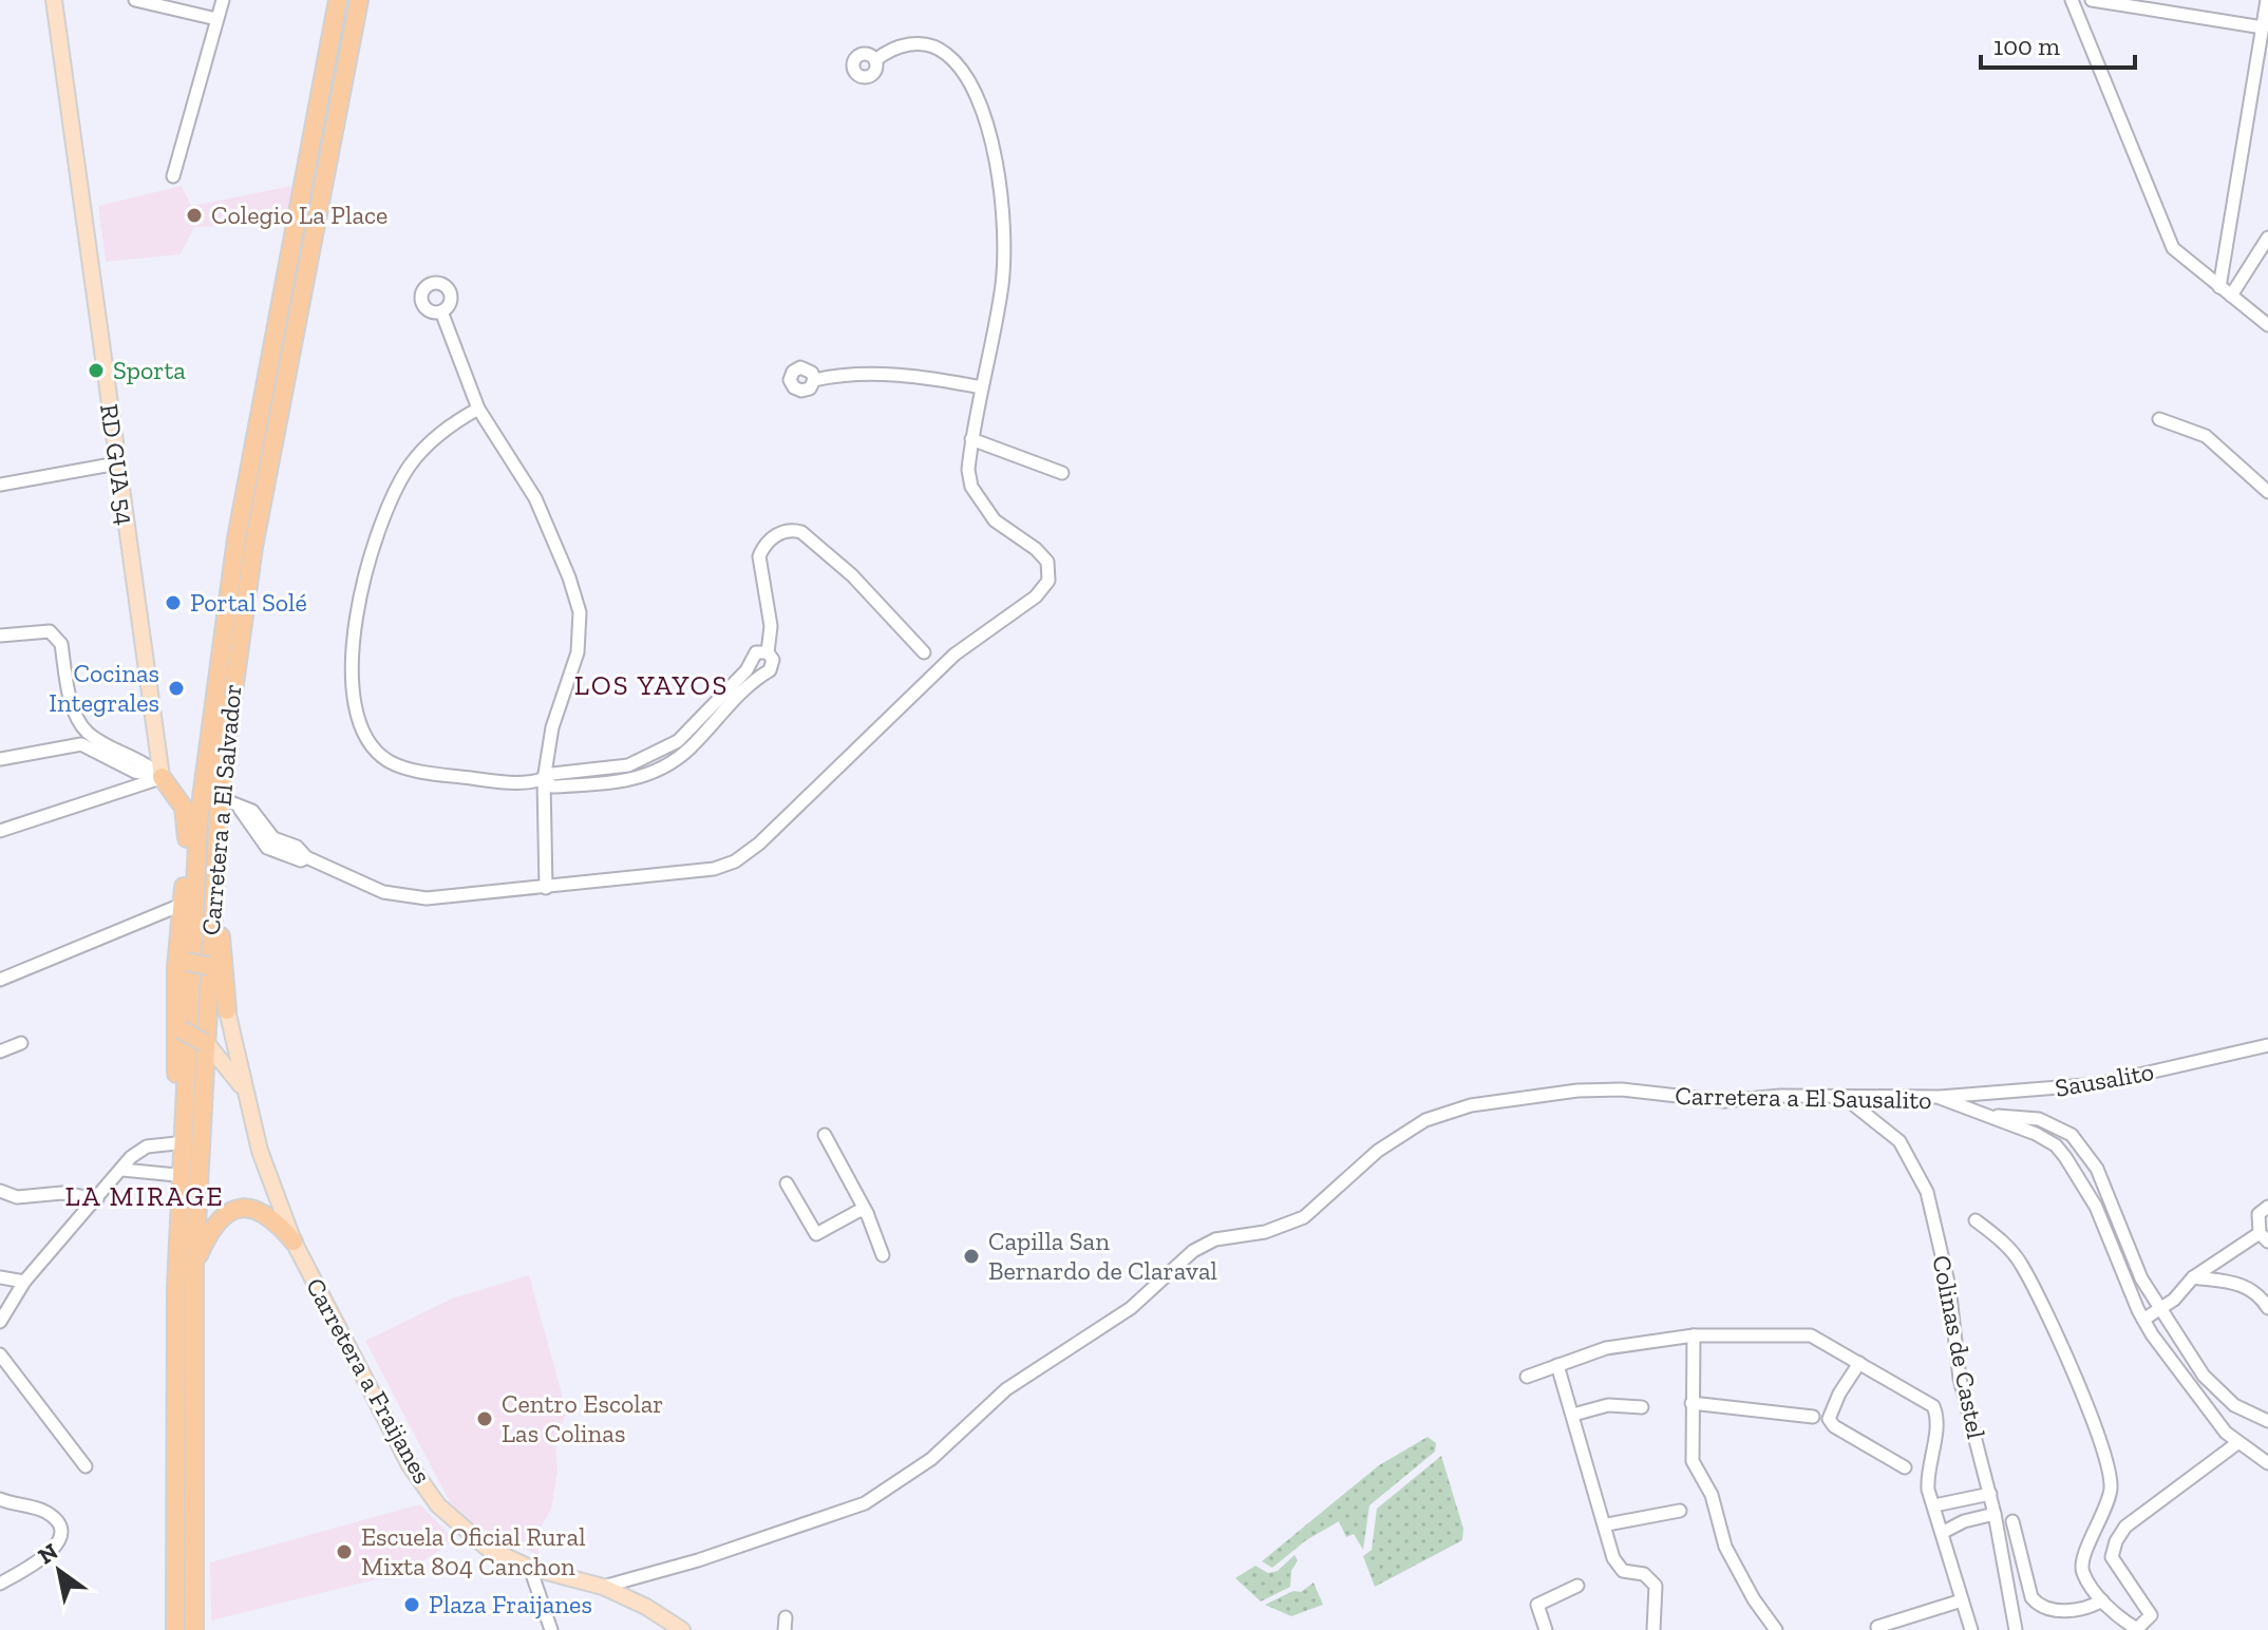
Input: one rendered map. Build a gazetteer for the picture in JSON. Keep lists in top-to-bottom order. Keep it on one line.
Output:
{"streets":{"highway":["Carretera a El Salvador"],"main road":["RD GUA 54","Carretera a Fraijanes"],"street":["Sausalito","Carretera a El Sausalito","Colinas de Castel"]},"crossings":[["Sausalito","Carretera a El Sausalito"],["Carretera a El Sausalito","Colinas de Castel"],["Carretera a El Sausalito","Carretera a Fraijanes"]],"districts":["LOS YAYOS","LA MIRAGE"],"places":["Colegio La Place","Sporta","Portal Solé","Cocinas Integrales","Capilla San Bernardo de Claraval","Centro Escolar Las Colinas","Escuela Oficial Rural Mixta 804 Canchon","Plaza Fraijanes"],"scale_bar":"100 m","north":"top left"}
